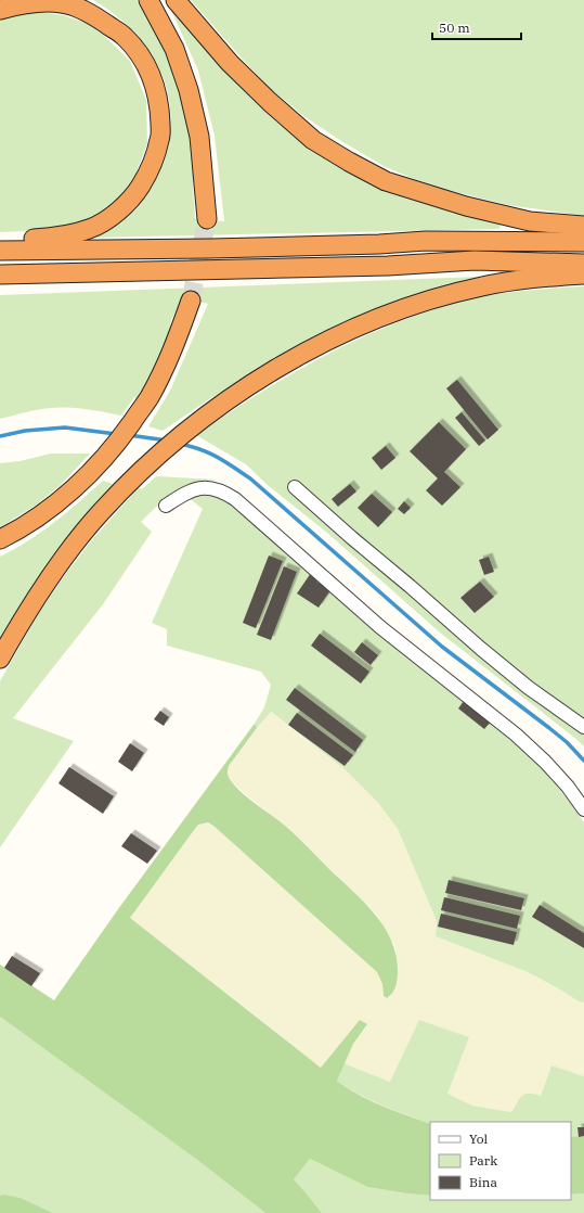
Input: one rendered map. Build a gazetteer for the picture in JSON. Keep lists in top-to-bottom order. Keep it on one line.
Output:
{"legend":["Yol","Park","Bina"],"scale_bar":"50 m"}
